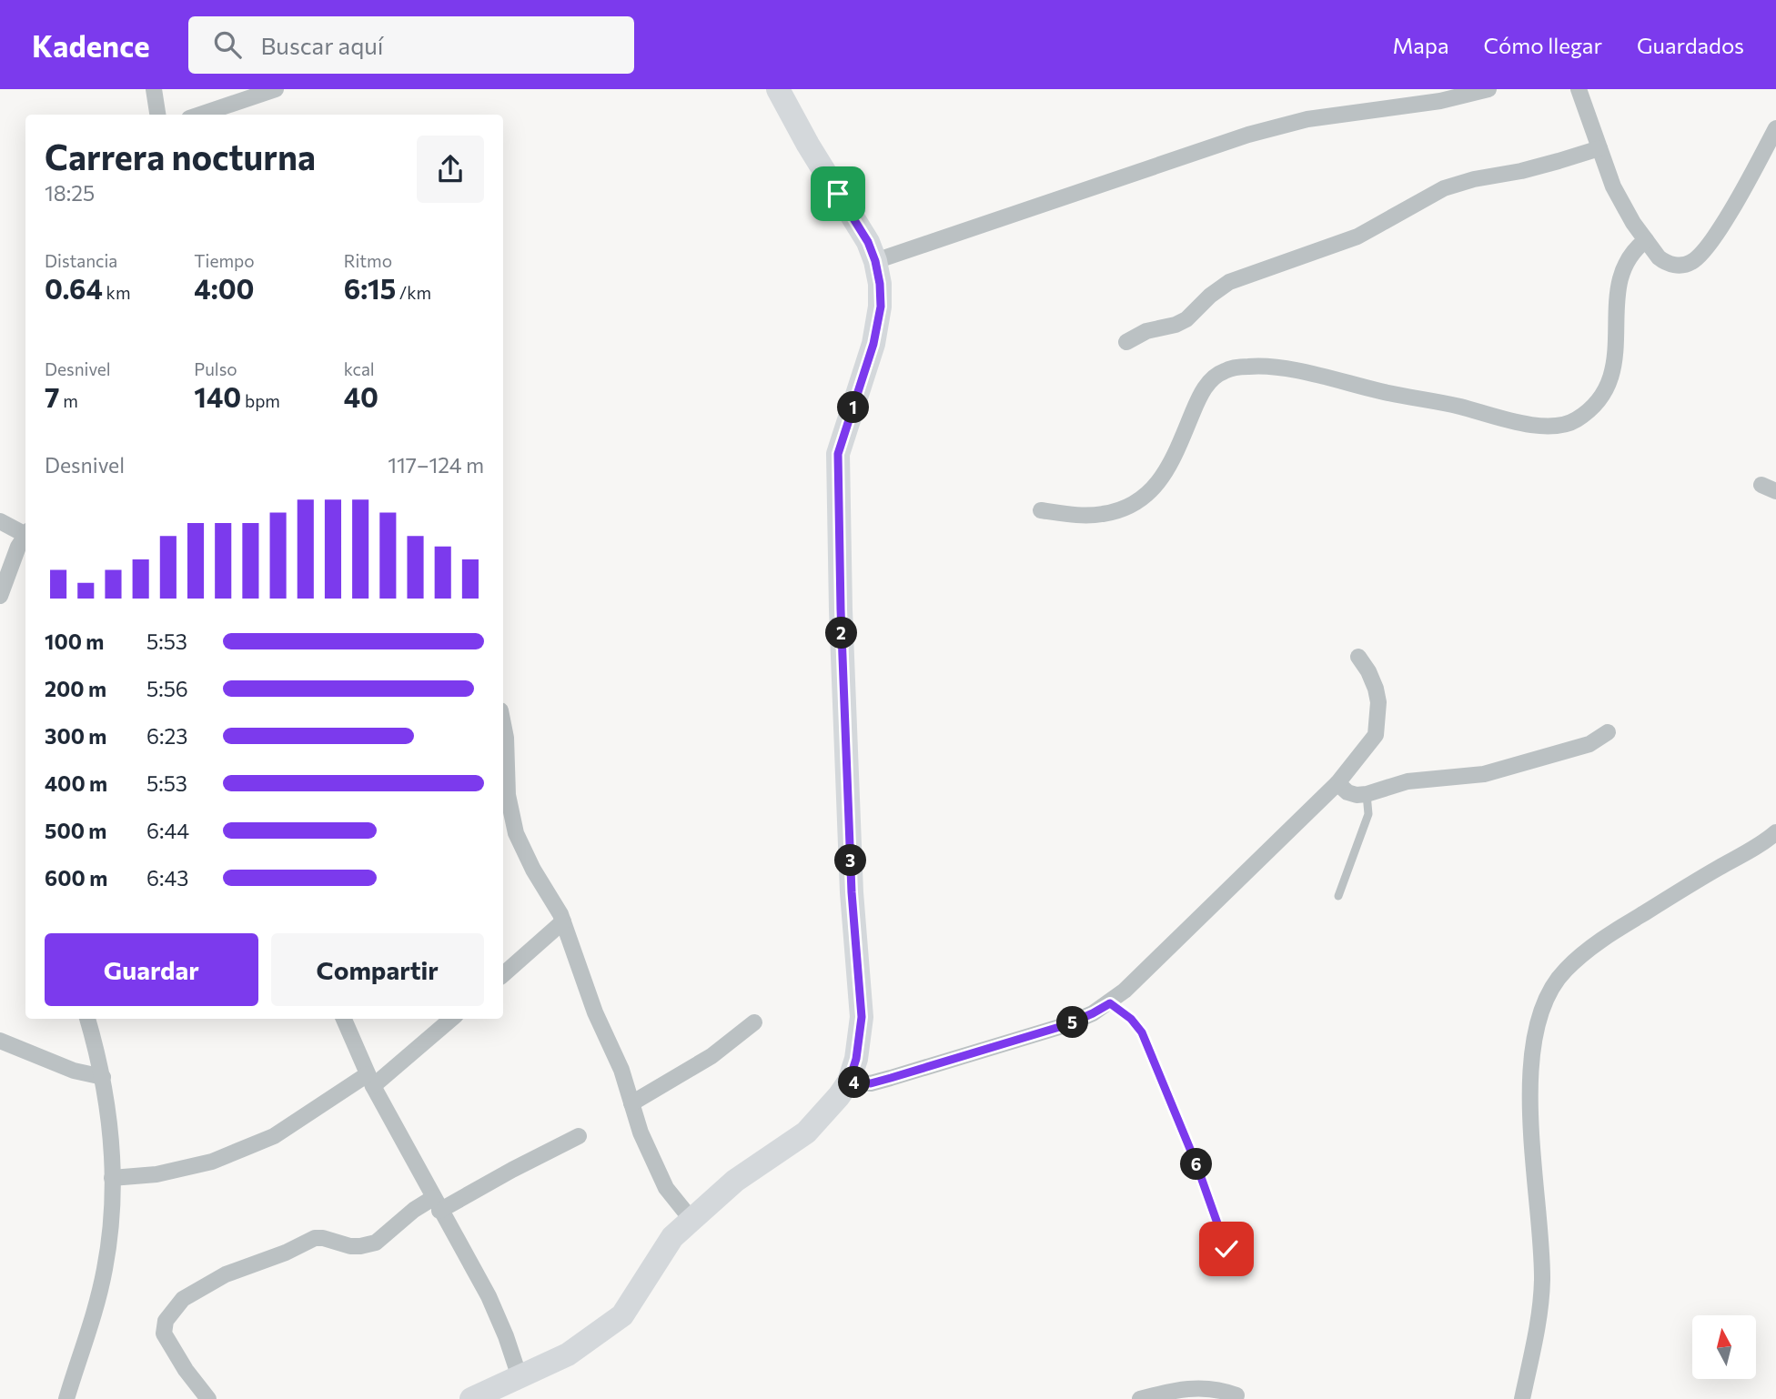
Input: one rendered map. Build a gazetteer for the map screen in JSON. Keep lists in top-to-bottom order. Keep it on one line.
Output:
{"north":"top","page":{"header":"Kadence","search":"Buscar aquí","nav":["Mapa","Cómo llegar","Guardados"],"heading":["Carrera nocturna","18:25"],"stats":[["Distancia","0.64 km"],["Tiempo","4:00"],["Ritmo","6:15 /km"],["Desnivel","7 m"],["Pulso","140 bpm"],["kcal","40"]],"pins":["1","2","3","5","4","6"],"chart":["Desnivel","117–124 m"],"list":[{"name":"100 m","note":"5:53"},{"name":"200 m","note":"5:56"},{"name":"300 m","note":"6:23"},{"name":"400 m","note":"5:53"},{"name":"500 m","note":"6:44"},{"name":"600 m","note":"6:43"}],"buttons":["Guardar","Compartir"]}}
